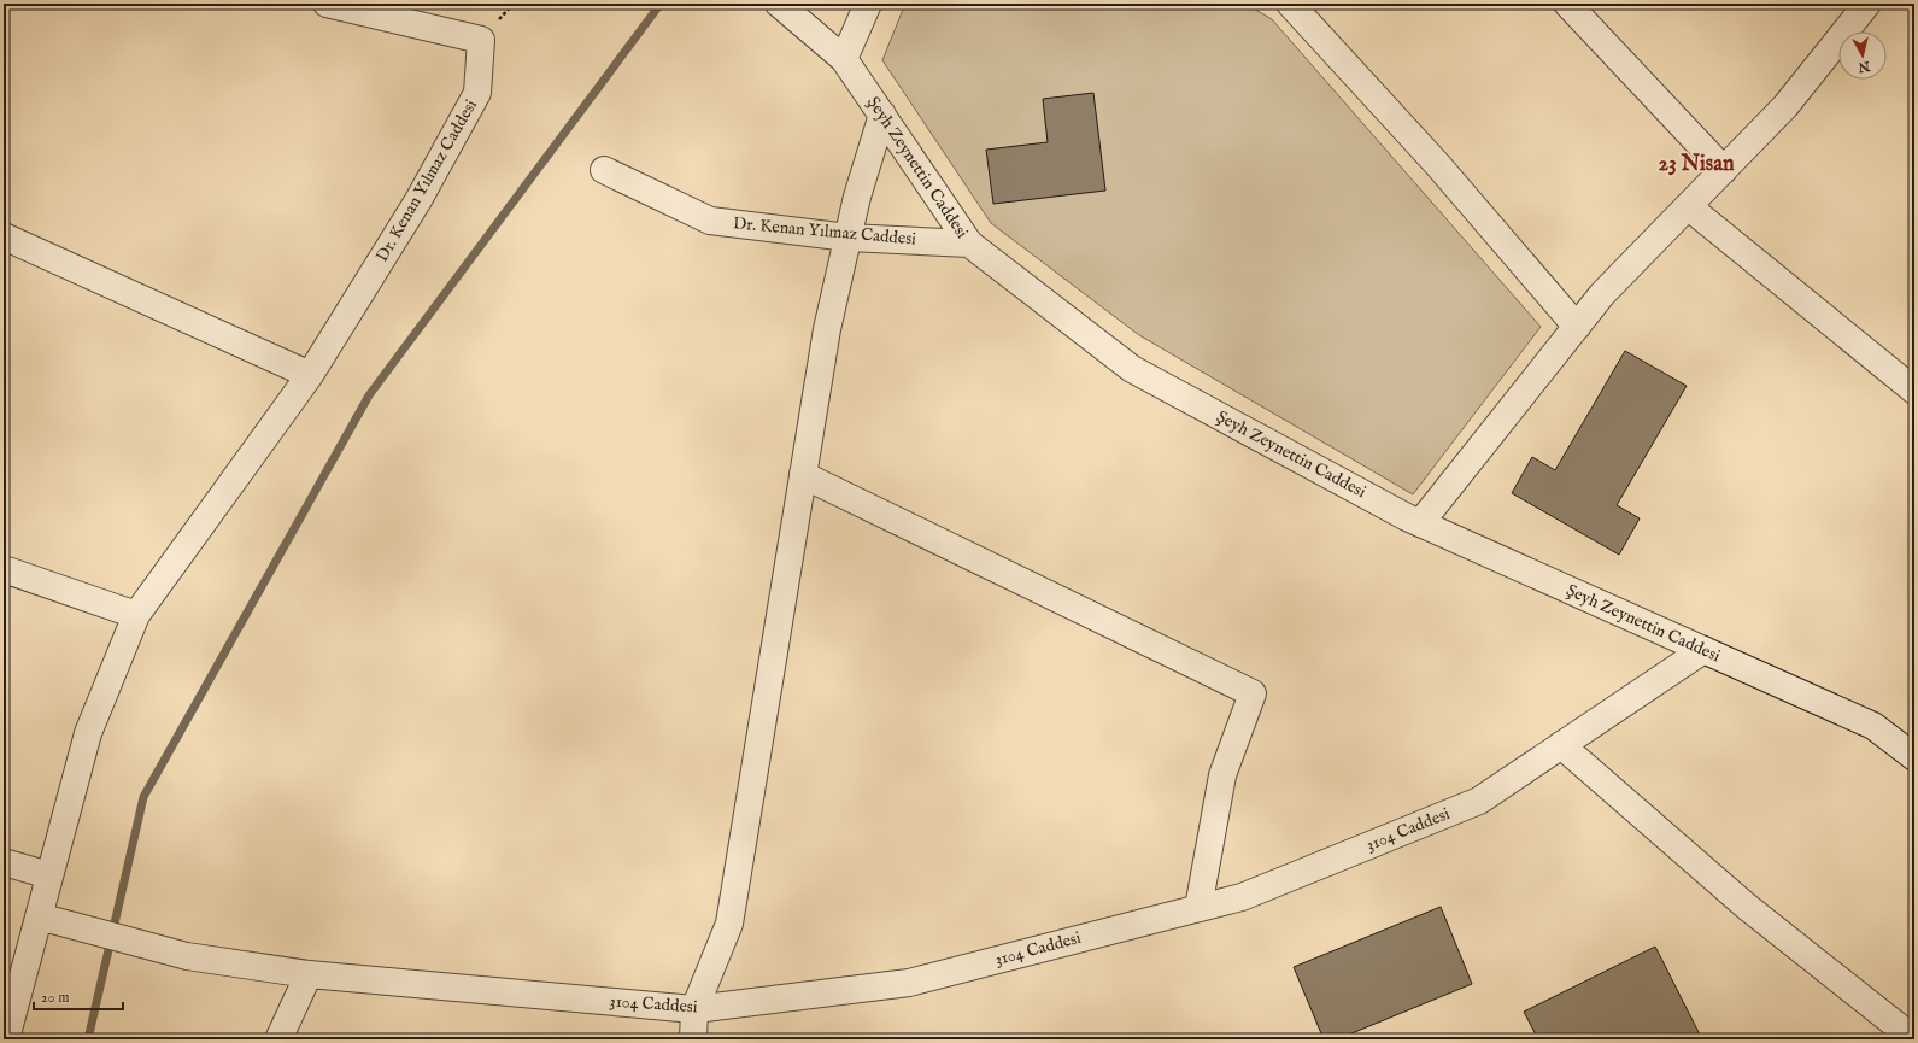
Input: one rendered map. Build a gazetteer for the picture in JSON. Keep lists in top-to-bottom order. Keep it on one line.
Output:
{"streets":{"street":["Şeyh Zeynettin Caddesi","Dr. Kenan Yılmaz Caddesi","3104 Caddesi"]},"crossings":[["Şeyh Zeynettin Caddesi","Dr. Kenan Yılmaz Caddesi"],["Şeyh Zeynettin Caddesi","3104 Caddesi"]],"districts":["23 Nisan"],"scale_bar":"20 m","north":"bottom"}
